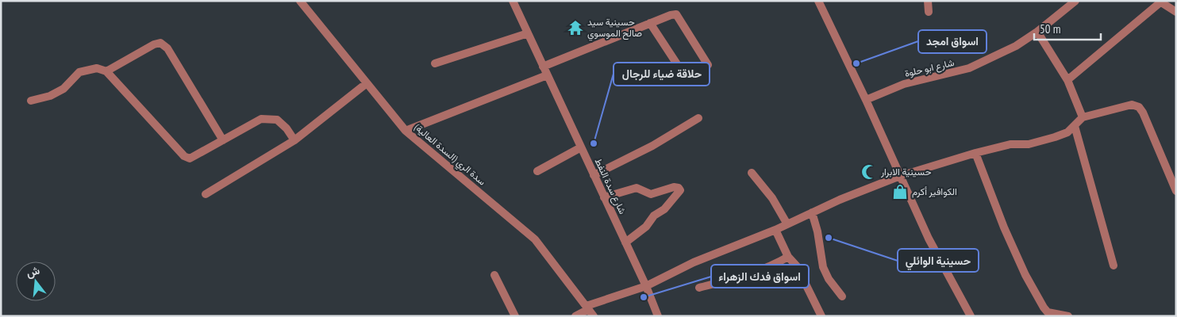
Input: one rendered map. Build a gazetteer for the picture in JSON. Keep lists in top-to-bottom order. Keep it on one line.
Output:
{"streets":{"street":["شارع ابو حلوة","سدة الري (السدة العالية)","شارع سدة النفط"]},"places":{"temple":["حسينية سيد صالح الموسوي"],"other":["اسواق امجد","حلاقة ضياء للرجال","حسينية الوائلي","اسواق فدك الزهراء"],"mosque":["حسينية الابرار"],"shop":["الكوافير أكرم"]},"scale_bar":"50 m","north":"top"}
